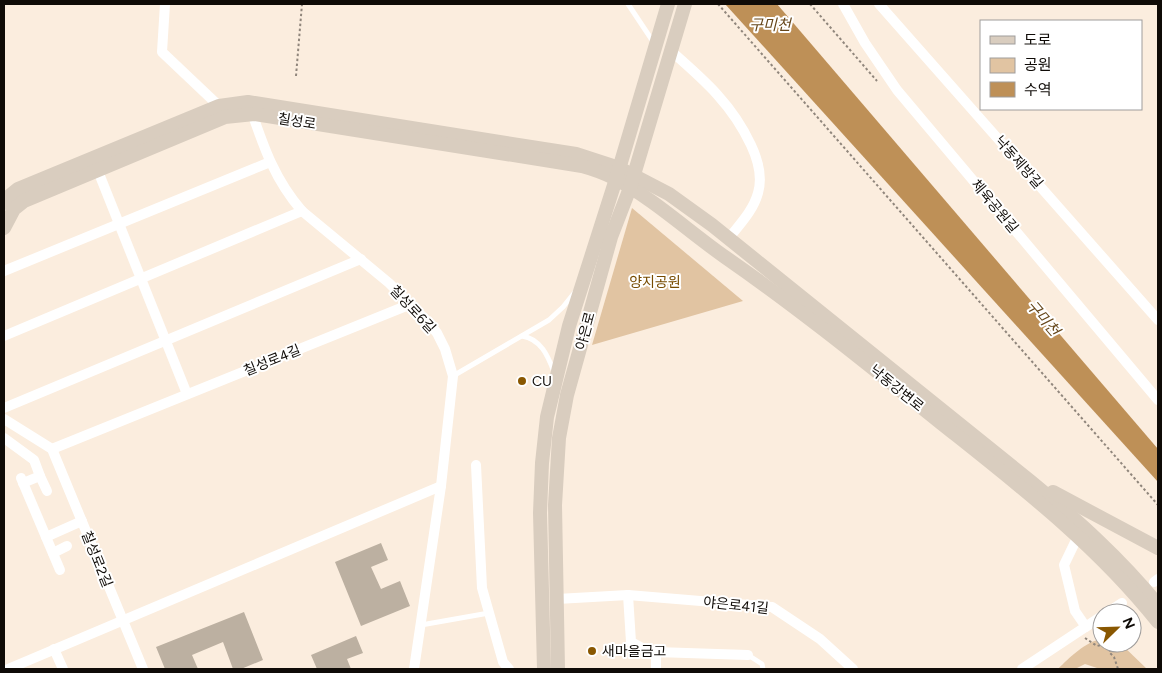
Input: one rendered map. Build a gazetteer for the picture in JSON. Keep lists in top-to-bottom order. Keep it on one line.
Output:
{"streets":{"main road":["칠성로","야은로","낙동강변로"],"street":["낙동제방길","체육공원길","칠성로6길","칠성로4길","칠성로2길","야은로41길"]},"crossings":[["칠성로","칠성로6길"],["칠성로","야은로"],["칠성로","낙동강변로"],["칠성로6길","칠성로4길"],["야은로","낙동강변로"],["야은로","야은로41길"]],"water":["구미천"],"parks":["양지공원"],"places":["CU","새마을금고"],"legend":["도로","공원","수역"],"north":"top right"}
